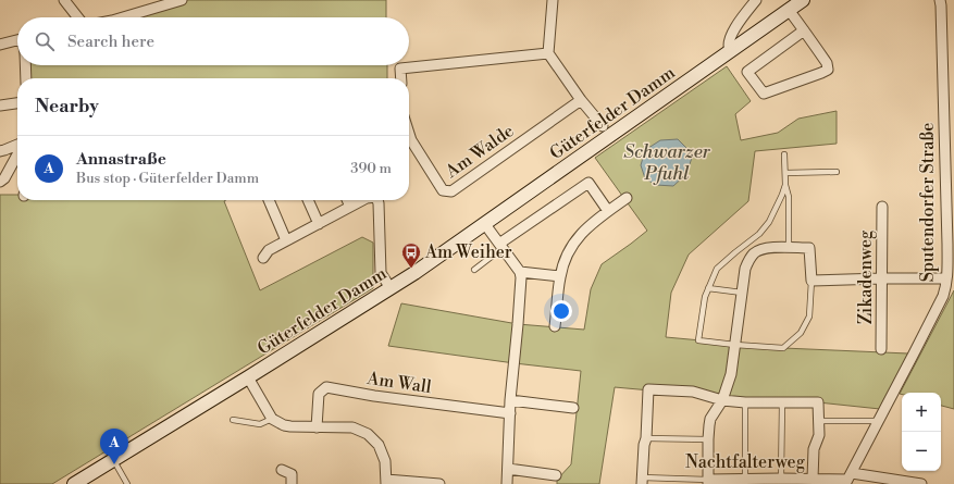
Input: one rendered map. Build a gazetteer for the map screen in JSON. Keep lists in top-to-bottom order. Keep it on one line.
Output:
{"streets":{"street":["Güterfelder Damm","Am Walde","Sputendorfer Straße","Zikadenweg","Am Wall","Nachtfalterweg"]},"crossings":[["Sputendorfer Straße","Nachtfalterweg"]],"water":["Schwarzer Pfuhl"],"places":{"bus stop":["Am Weiher"]},"page":{"search":"Search here","heading":"Nearby","list":[{"mark":"A","name":"Annastraße","note":"Bus stop · Güterfelder Damm","value":"390 m"}],"map_buttons":["+","−"],"pins":"A"}}
